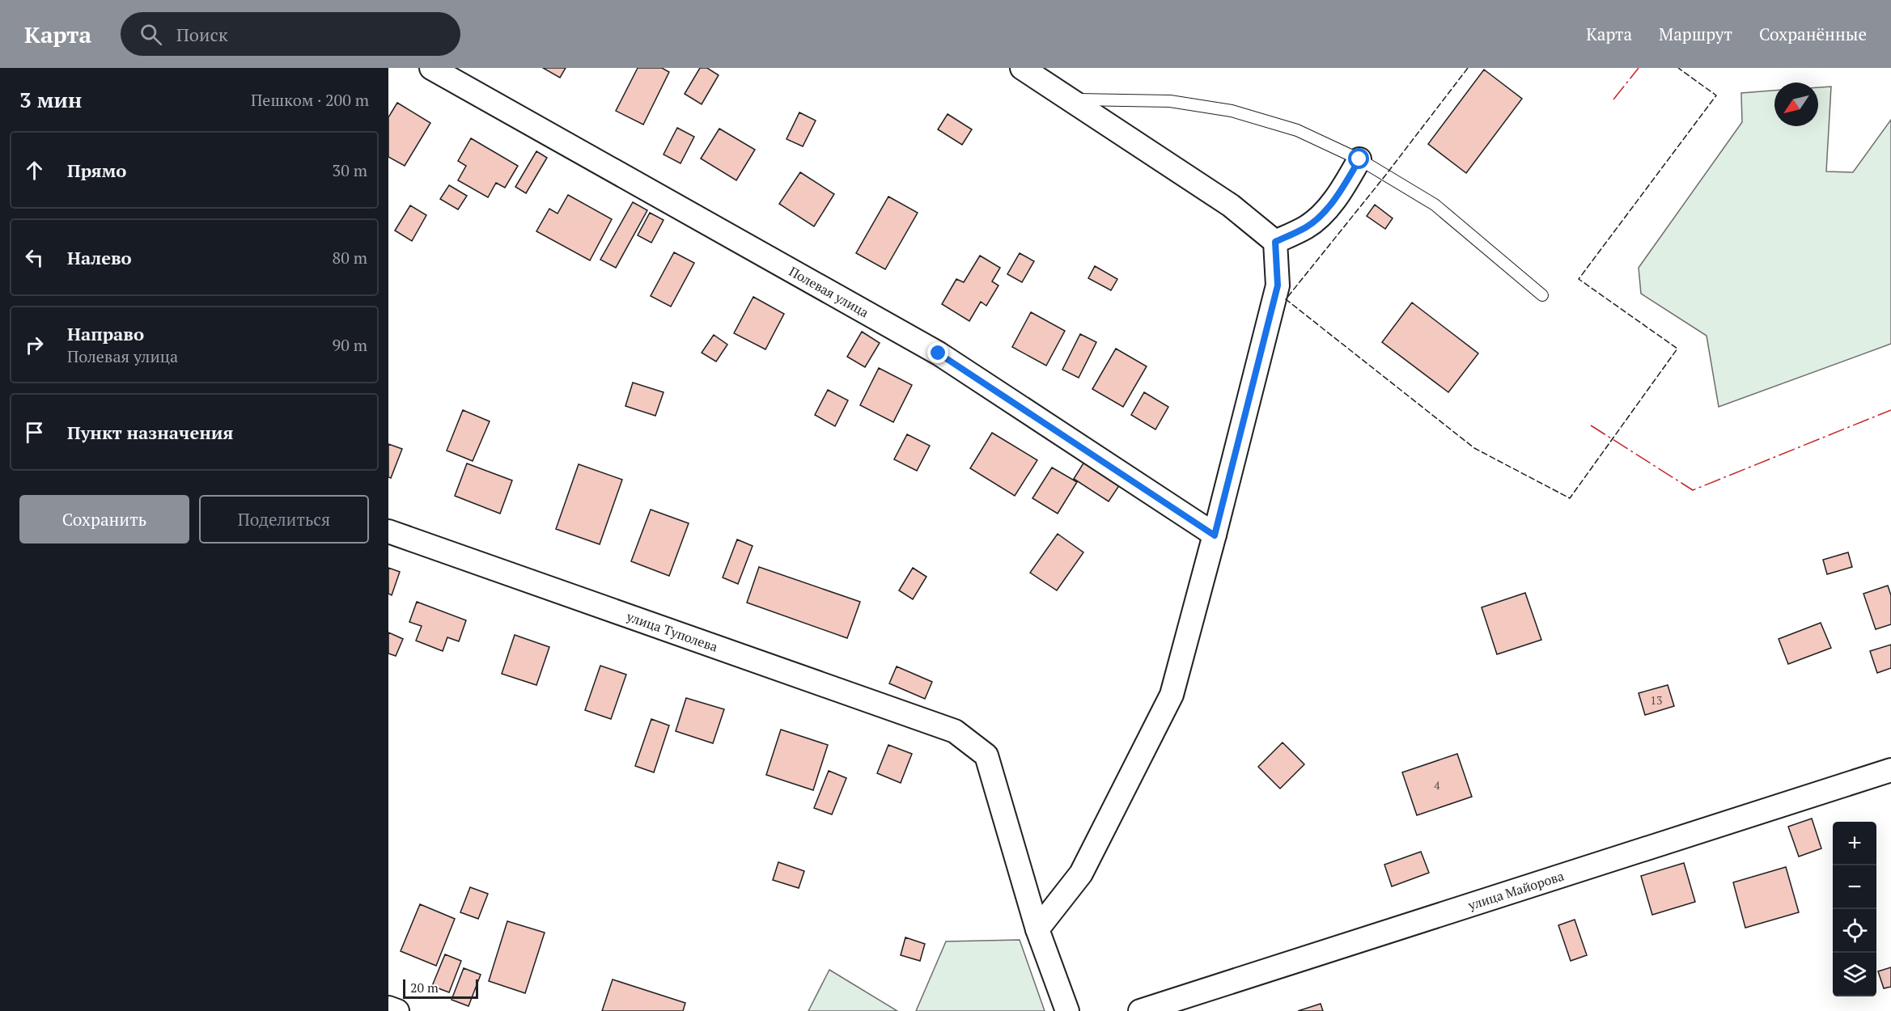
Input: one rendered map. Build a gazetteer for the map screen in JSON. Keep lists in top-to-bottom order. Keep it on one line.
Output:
{"streets":{"street":["Полевая улица","улица Туполева","улица Майорова"]},"house_numbers":["13","4"],"scale_bar":"20 m","north":"bottom left","page":{"header":"Карта","search":"Поиск","nav":["Карта","Маршрут","Сохранённые"],"heading":["3 мин","Пешком · 200 m"],"list":[["Прямо","30 m"],["Налево","80 m"],["Направо","Полевая улица","90 m"],"Пункт назначения"],"buttons":["Сохранить","Поделиться"],"map_buttons":["+","−"],"scale":"20 m"}}
